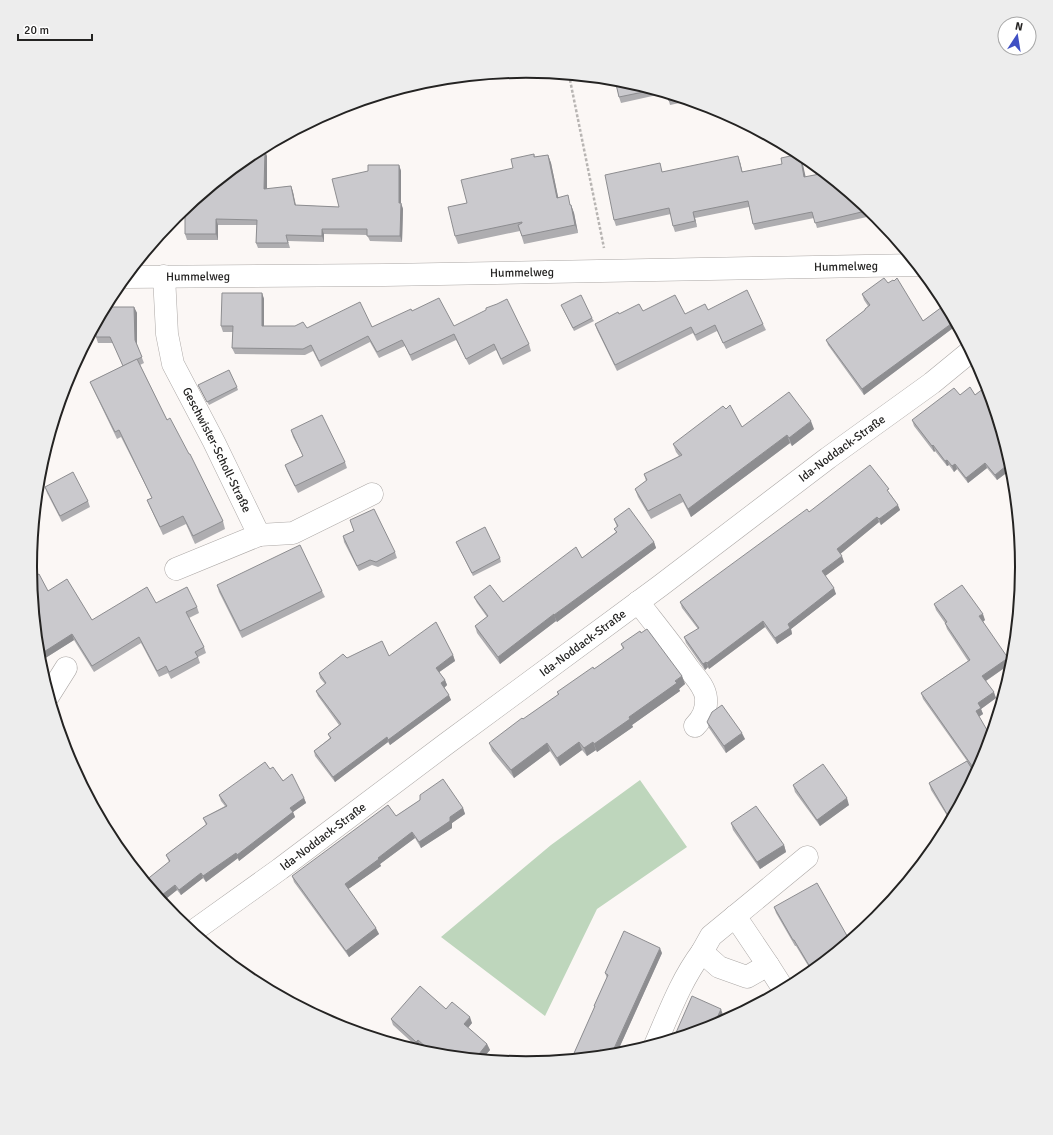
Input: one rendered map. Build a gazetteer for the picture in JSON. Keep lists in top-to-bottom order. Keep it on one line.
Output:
{"streets":{"street":["Hummelweg","Ida-Noddack-Straße","Geschwister-Scholl-Straße"]},"crossings":[["Hummelweg","Geschwister-Scholl-Straße"]],"scale_bar":"20 m","north":"top"}
